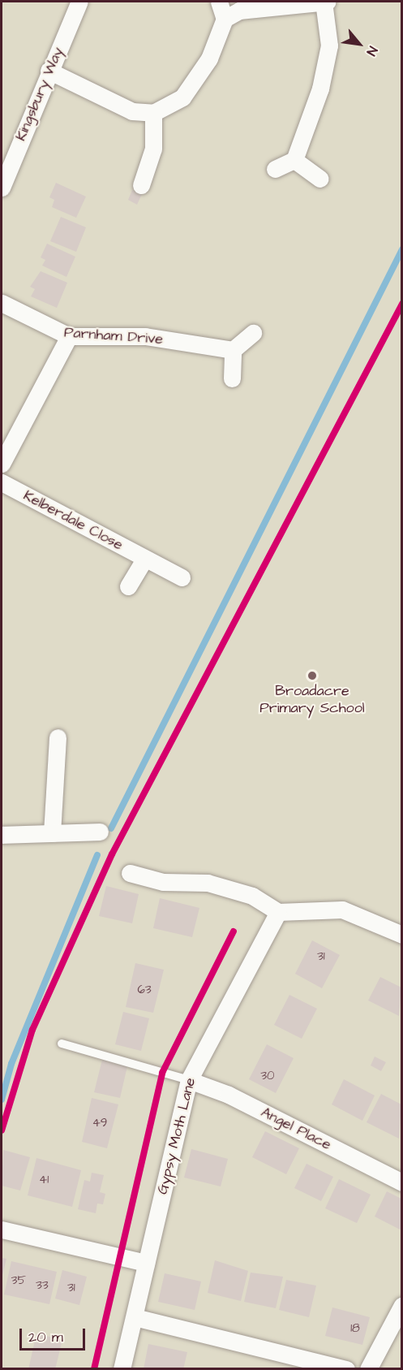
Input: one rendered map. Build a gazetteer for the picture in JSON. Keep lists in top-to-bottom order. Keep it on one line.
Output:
{"streets":{"street":["Kingsbury Way","Parnham Drive","Kelberdale Close","Angel Place","Gypsy Moth Lane"]},"crossings":[["Angel Place","Gypsy Moth Lane"]],"places":["Broadacre Primary School"],"house_numbers":["31","63","30","49","41","35","33","31","18"],"scale_bar":"20 m","north":"bottom right"}
